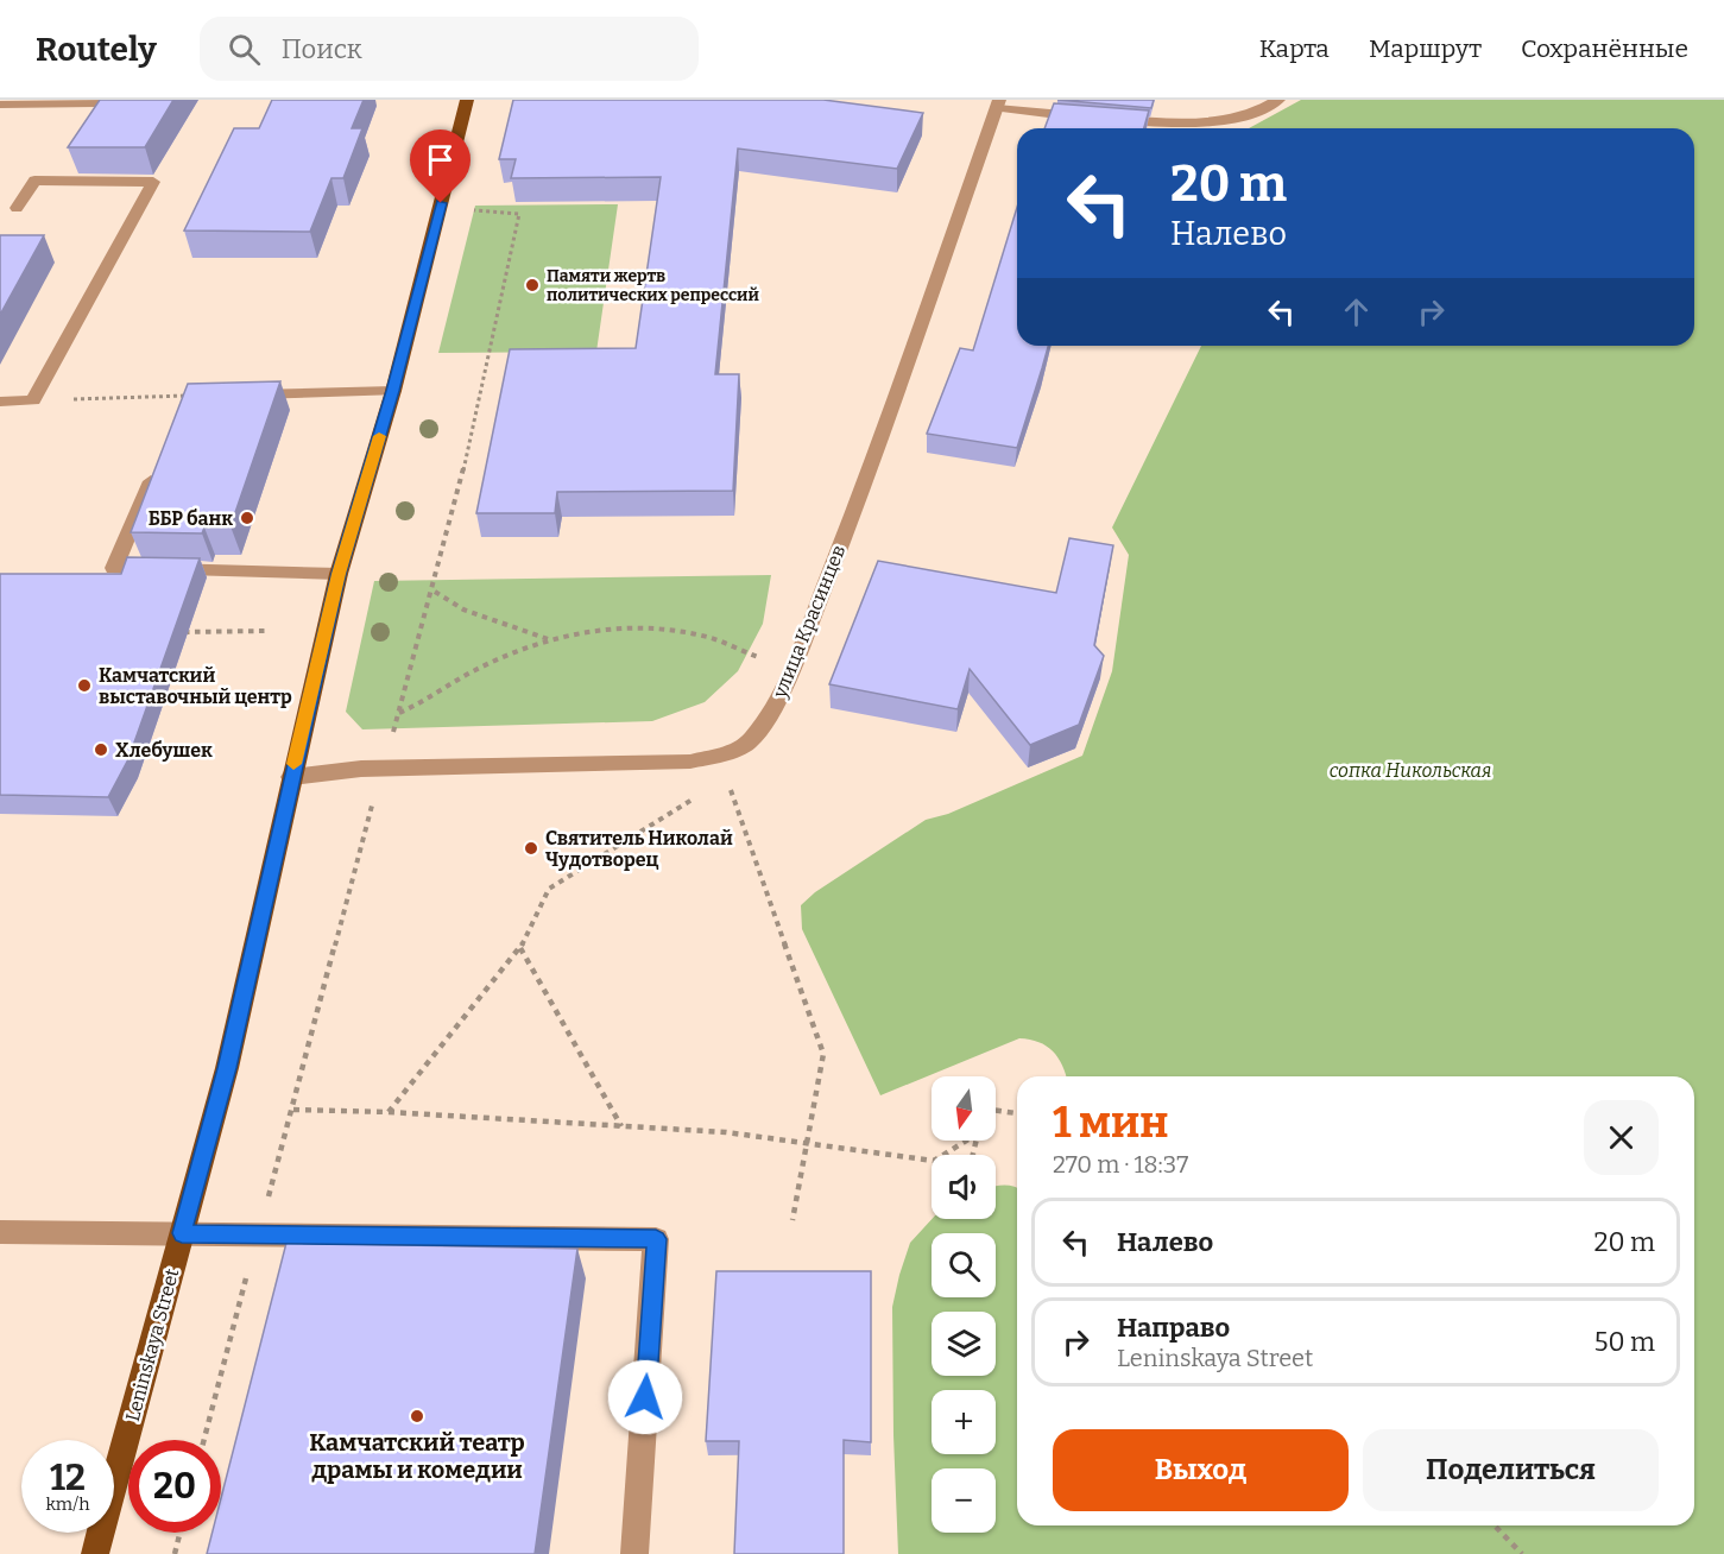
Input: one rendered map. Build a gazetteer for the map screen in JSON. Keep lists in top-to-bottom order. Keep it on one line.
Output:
{"streets":{"main road":["Leninskaya Street"],"street":["улица Красинцев"]},"crossings":[["улица Красинцев","Leninskaya Street"]],"parks":["сопка Никольская"],"places":["Памяти жертв политических репрессий","ББР банк","Камчатский выставочный центр","Хлебушек","Святитель Николай Чудотворец","Камчатский театр драмы и комедии"],"north":"bottom","page":{"header":"Routely","search":"Поиск","nav":["Карта","Маршрут","Сохранённые"],"turn":["20 m","Налево"],"map_buttons":["+","−"],"heading":["1 мин","270 m · 18:37"],"list":[{"name":"Налево","value":"20 m"},{"name":"Направо","note":"Leninskaya Street","value":"50 m"}],"buttons":["Выход","Поделиться"],"speed":"12 km/h","limit":"20"}}
